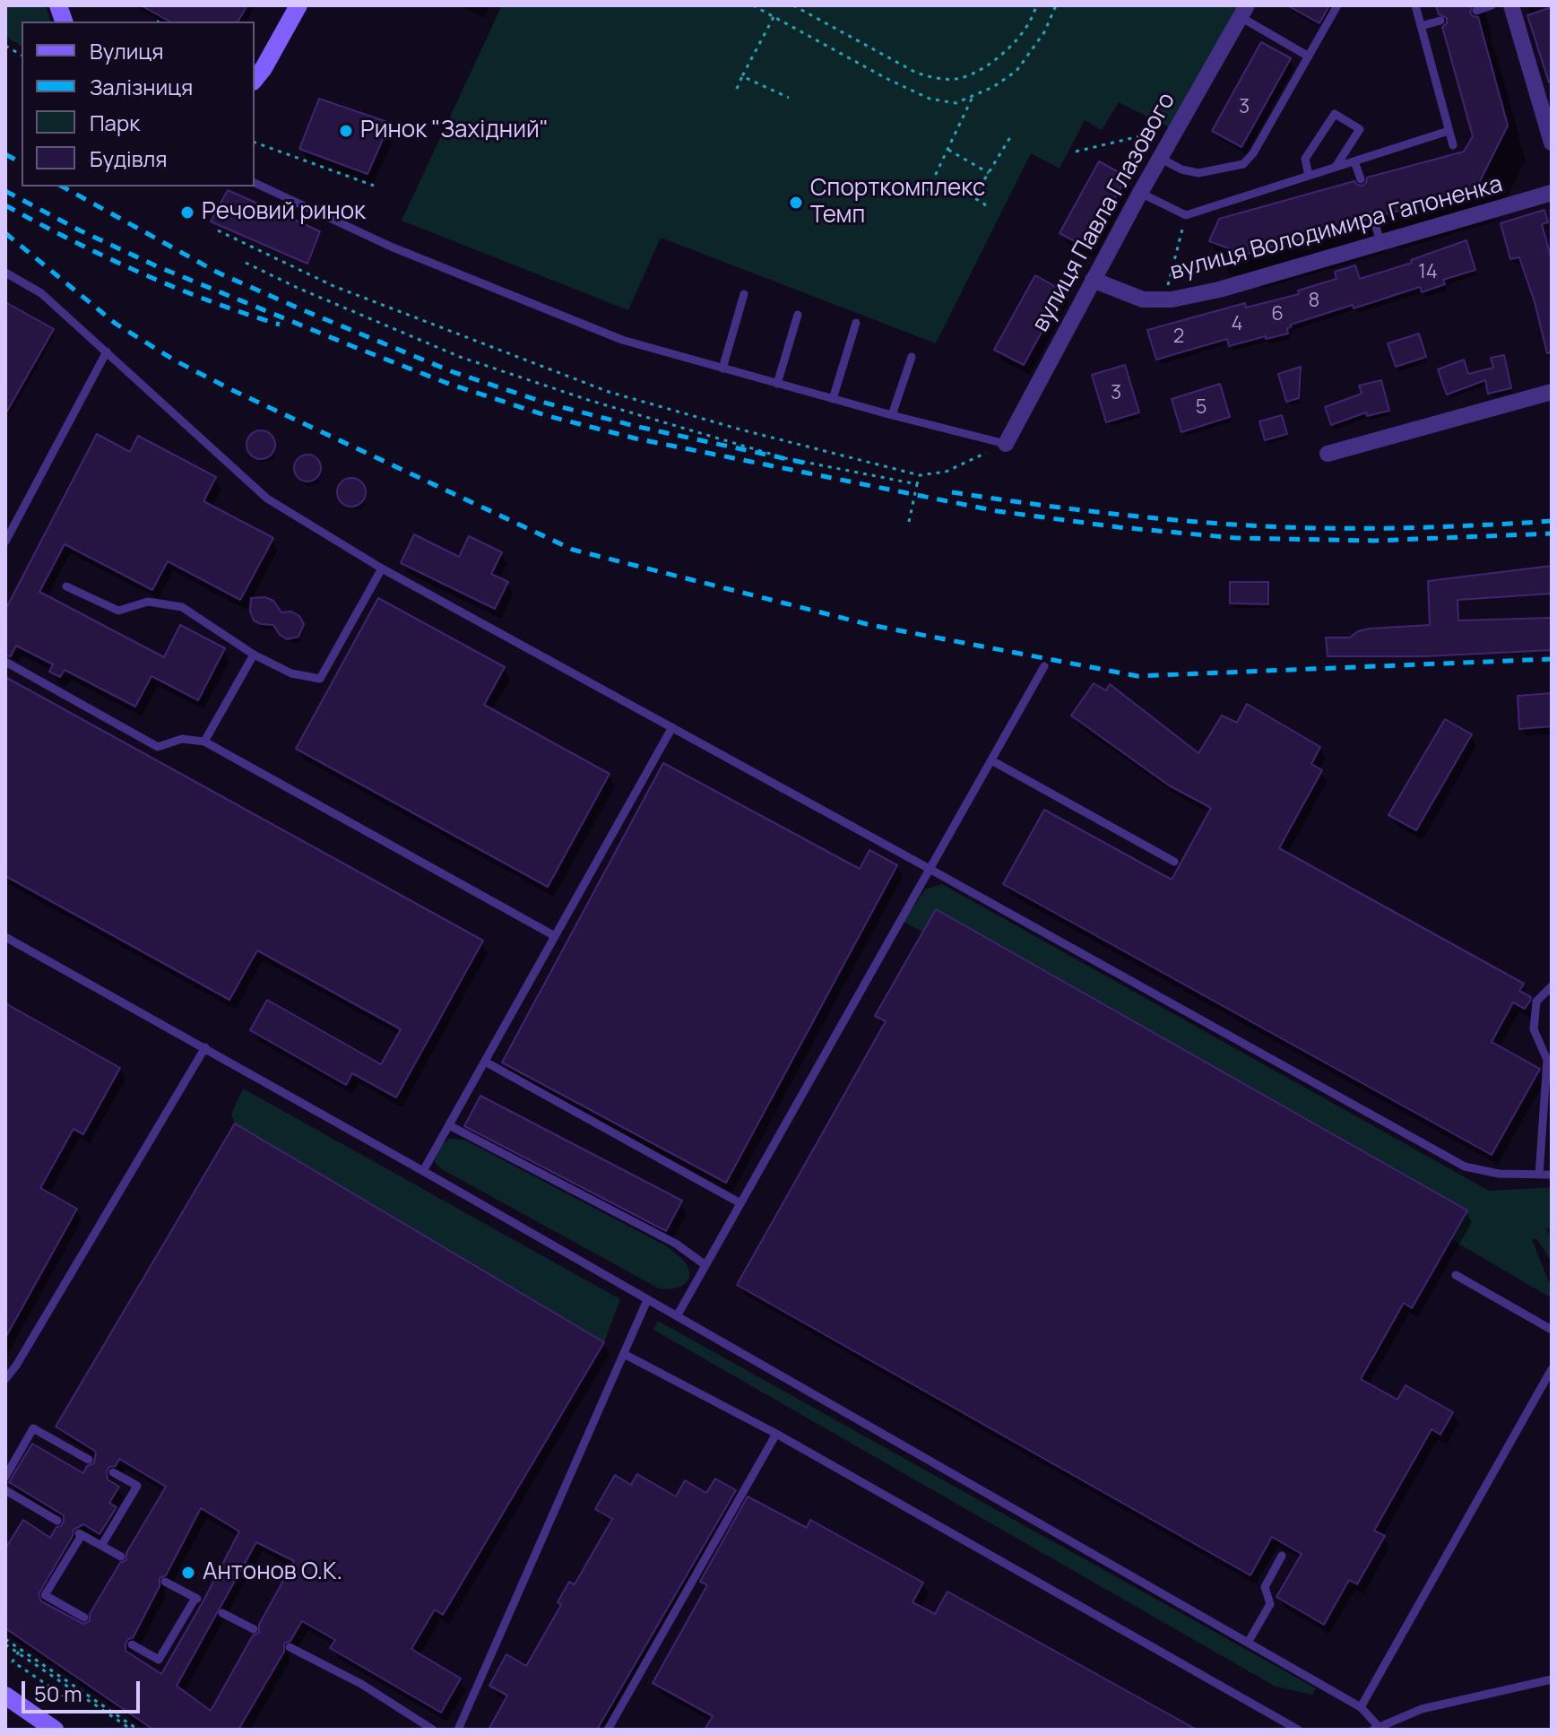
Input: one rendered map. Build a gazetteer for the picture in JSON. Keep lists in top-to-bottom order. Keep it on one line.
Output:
{"streets":{"street":["вулиця Павла Глазового","вулиця Володимира Гапоненка"]},"crossings":[["вулиця Павла Глазового","вулиця Володимира Гапоненка"]],"places":["Ринок \"Західний\"","Спорткомплекс Темп","Речовий ринок","Антонов О.К."],"house_numbers":["3","14","8","6","4","2","3","5"],"legend":["Вулиця","Залізниця","Парк","Будівля"],"scale_bar":"50 m"}
